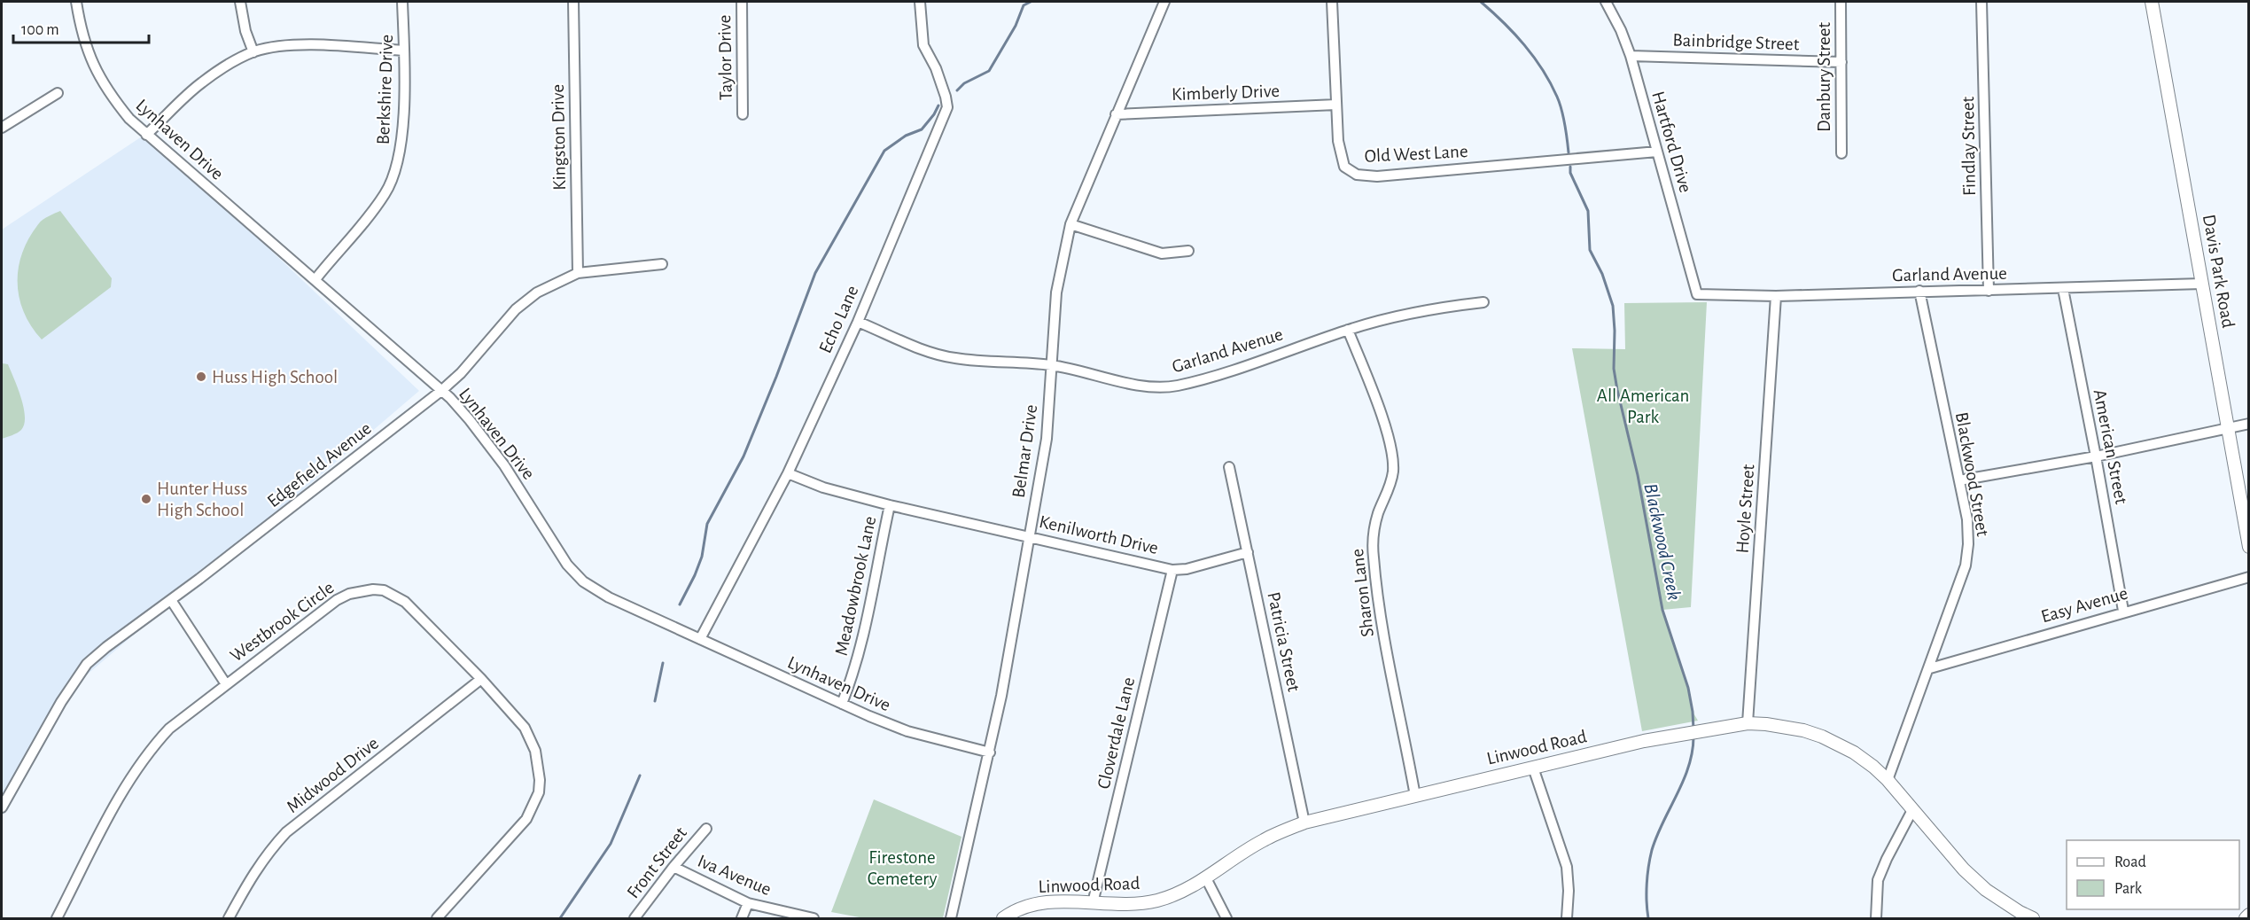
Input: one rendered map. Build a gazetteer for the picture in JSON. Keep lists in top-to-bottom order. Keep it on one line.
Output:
{"streets":{"main road":["Davis Park Road","Linwood Road"],"street":["Bainbridge Street","Taylor Drive","Danbury Street","Berkshire Drive","Kimberly Drive","Kingston Drive","Lynhaven Drive","Hartford Drive","Findlay Street","Old West Lane","Garland Avenue","Echo Lane","American Street","Belmar Drive","Edgefield Avenue","Blackwood Street","Hoyle Street","Kenilworth Drive","Meadowbrook Lane","Sharon Lane","Easy Avenue","Westbrook Circle","Patricia Street","Cloverdale Lane","Midwood Drive","Front Street","Iva Avenue"]},"crossings":[["Bainbridge Street","Danbury Street"],["Bainbridge Street","Hartford Drive"],["Berkshire Drive","Lynhaven Drive"],["Kimberly Drive","Old West Lane"],["Kimberly Drive","Belmar Drive"],["Kingston Drive","Edgefield Avenue"],["Lynhaven Drive","Echo Lane"],["Lynhaven Drive","Belmar Drive"],["Lynhaven Drive","Edgefield Avenue"],["Lynhaven Drive","Meadowbrook Lane"],["Hartford Drive","Old West Lane"],["Hartford Drive","Garland Avenue"],["Findlay Street","Garland Avenue"],["Davis Park Road","Garland Avenue"],["Garland Avenue","Echo Lane"],["Garland Avenue","American Street"],["Garland Avenue","Belmar Drive"],["Garland Avenue","Blackwood Street"],["Garland Avenue","Hoyle Street"],["Garland Avenue","Sharon Lane"],["Echo Lane","Kenilworth Drive"],["American Street","Easy Avenue"],["Belmar Drive","Kenilworth Drive"],["Blackwood Street","Easy Avenue"],["Blackwood Street","Linwood Road"],["Hoyle Street","Linwood Road"],["Kenilworth Drive","Meadowbrook Lane"],["Kenilworth Drive","Patricia Street"],["Kenilworth Drive","Cloverdale Lane"],["Sharon Lane","Linwood Road"],["Westbrook Circle","Midwood Drive"],["Patricia Street","Linwood Road"],["Cloverdale Lane","Linwood Road"],["Front Street","Iva Avenue"]],"water":["Blackwood Creek"],"parks":["All American Park","Firestone Cemetery"],"places":["Huss High School","Hunter Huss High School"],"legend":["Road","Park"],"scale_bar":"100 m"}
